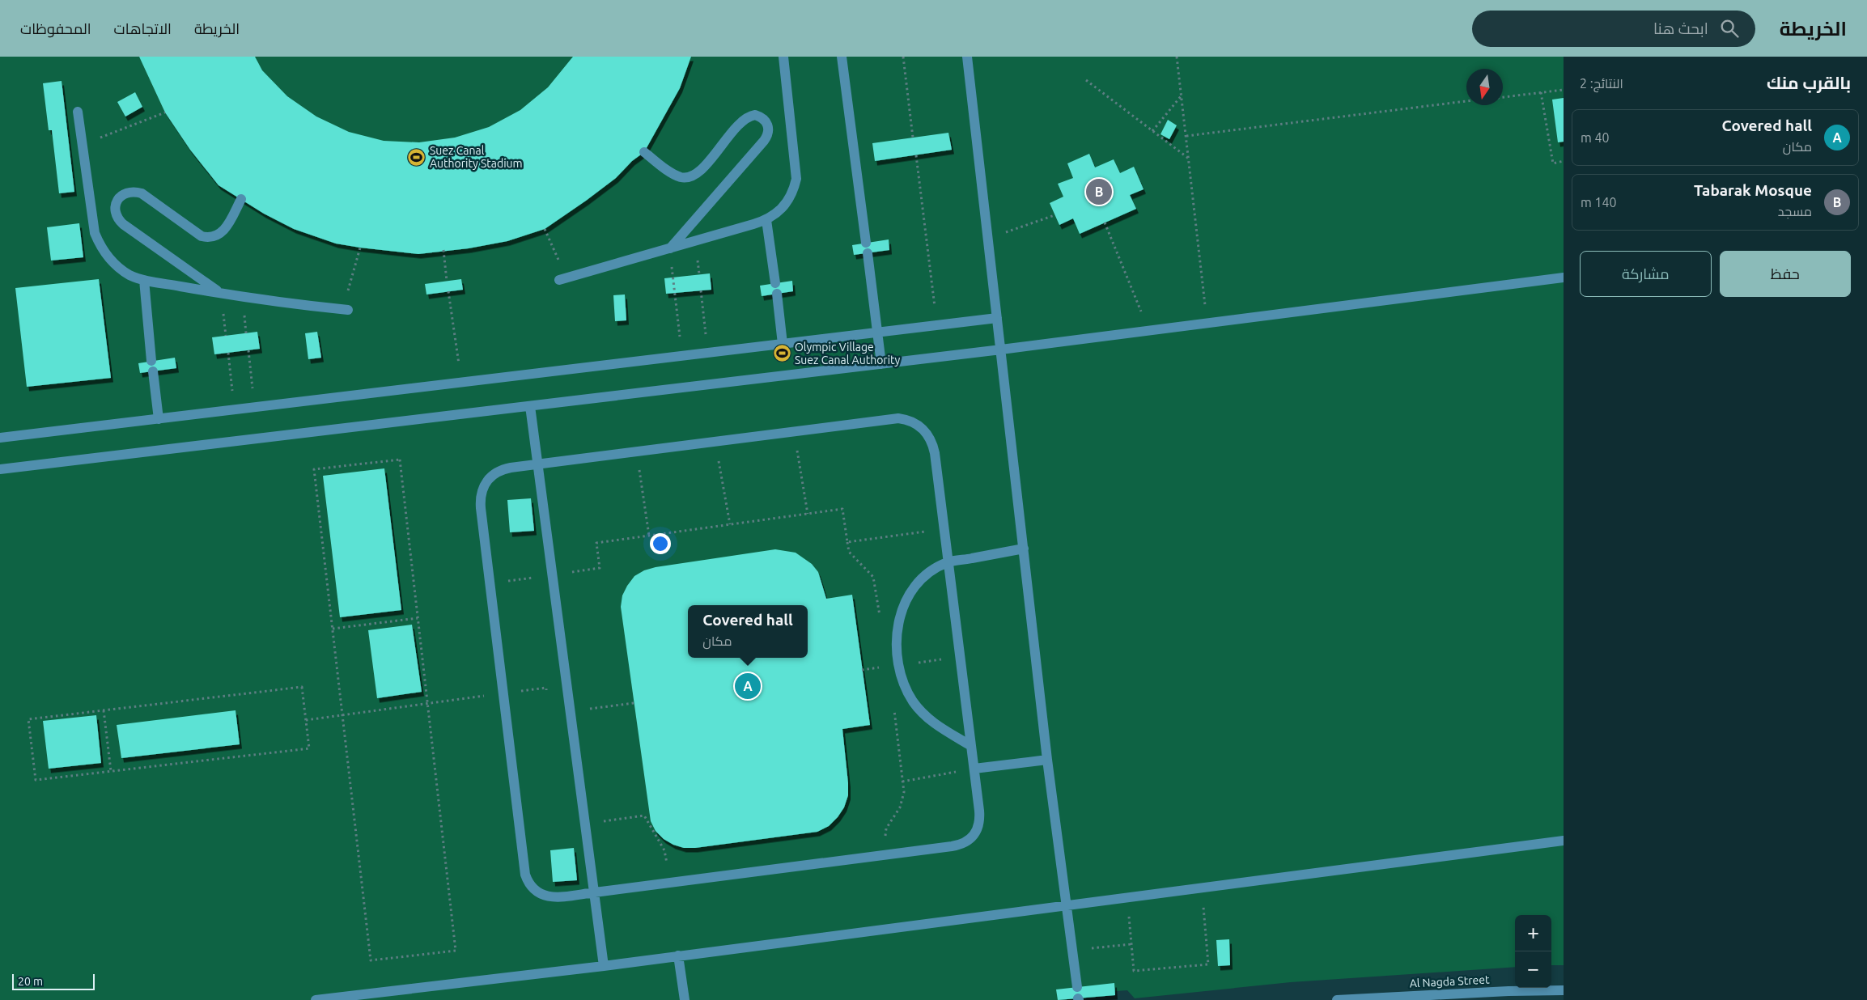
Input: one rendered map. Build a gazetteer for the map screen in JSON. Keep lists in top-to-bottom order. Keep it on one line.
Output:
{"streets":{"street":["Al Nagda Street"]},"places":{"sports":["Suez Canal Authority Stadium","Olympic Village Suez Canal Authority"]},"scale_bar":"20 m","north":"bottom","page":{"header":"الخريطة","search":"ابحث هنا","nav":["الخريطة","الاتجاهات","المحفوظات"],"heading":["بالقرب منك","النتائج: 2"],"list":[{"mark":"A","name":"Covered hall","note":"مكان","value":"40 m"},{"mark":"B","name":"Tabarak Mosque","note":"مسجد","value":"140 m"}],"pins":["B","A"],"buttons":["حفظ","مشاركة"],"popup":["Covered hall","مكان"],"map_buttons":["+","−"],"scale":"20 m"}}
